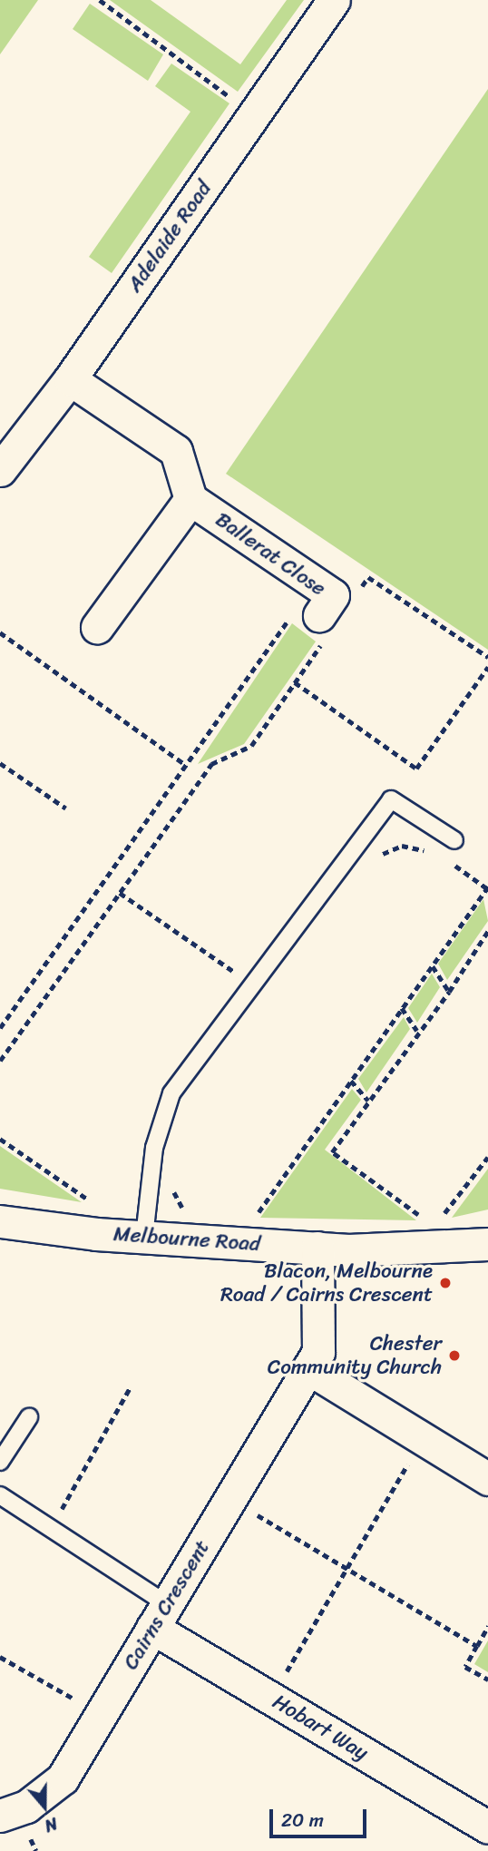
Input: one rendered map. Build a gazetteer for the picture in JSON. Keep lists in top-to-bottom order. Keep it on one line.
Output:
{"streets":{"street":["Adelaide Road","Ballerat Close","Melbourne Road","Cairns Crescent","Hobart Way"]},"crossings":[["Melbourne Road","Cairns Crescent"],["Cairns Crescent","Hobart Way"]],"places":["Blacon, Melbourne Road / Cairns Crescent","Chester Community Church"],"scale_bar":"20 m","north":"bottom"}
